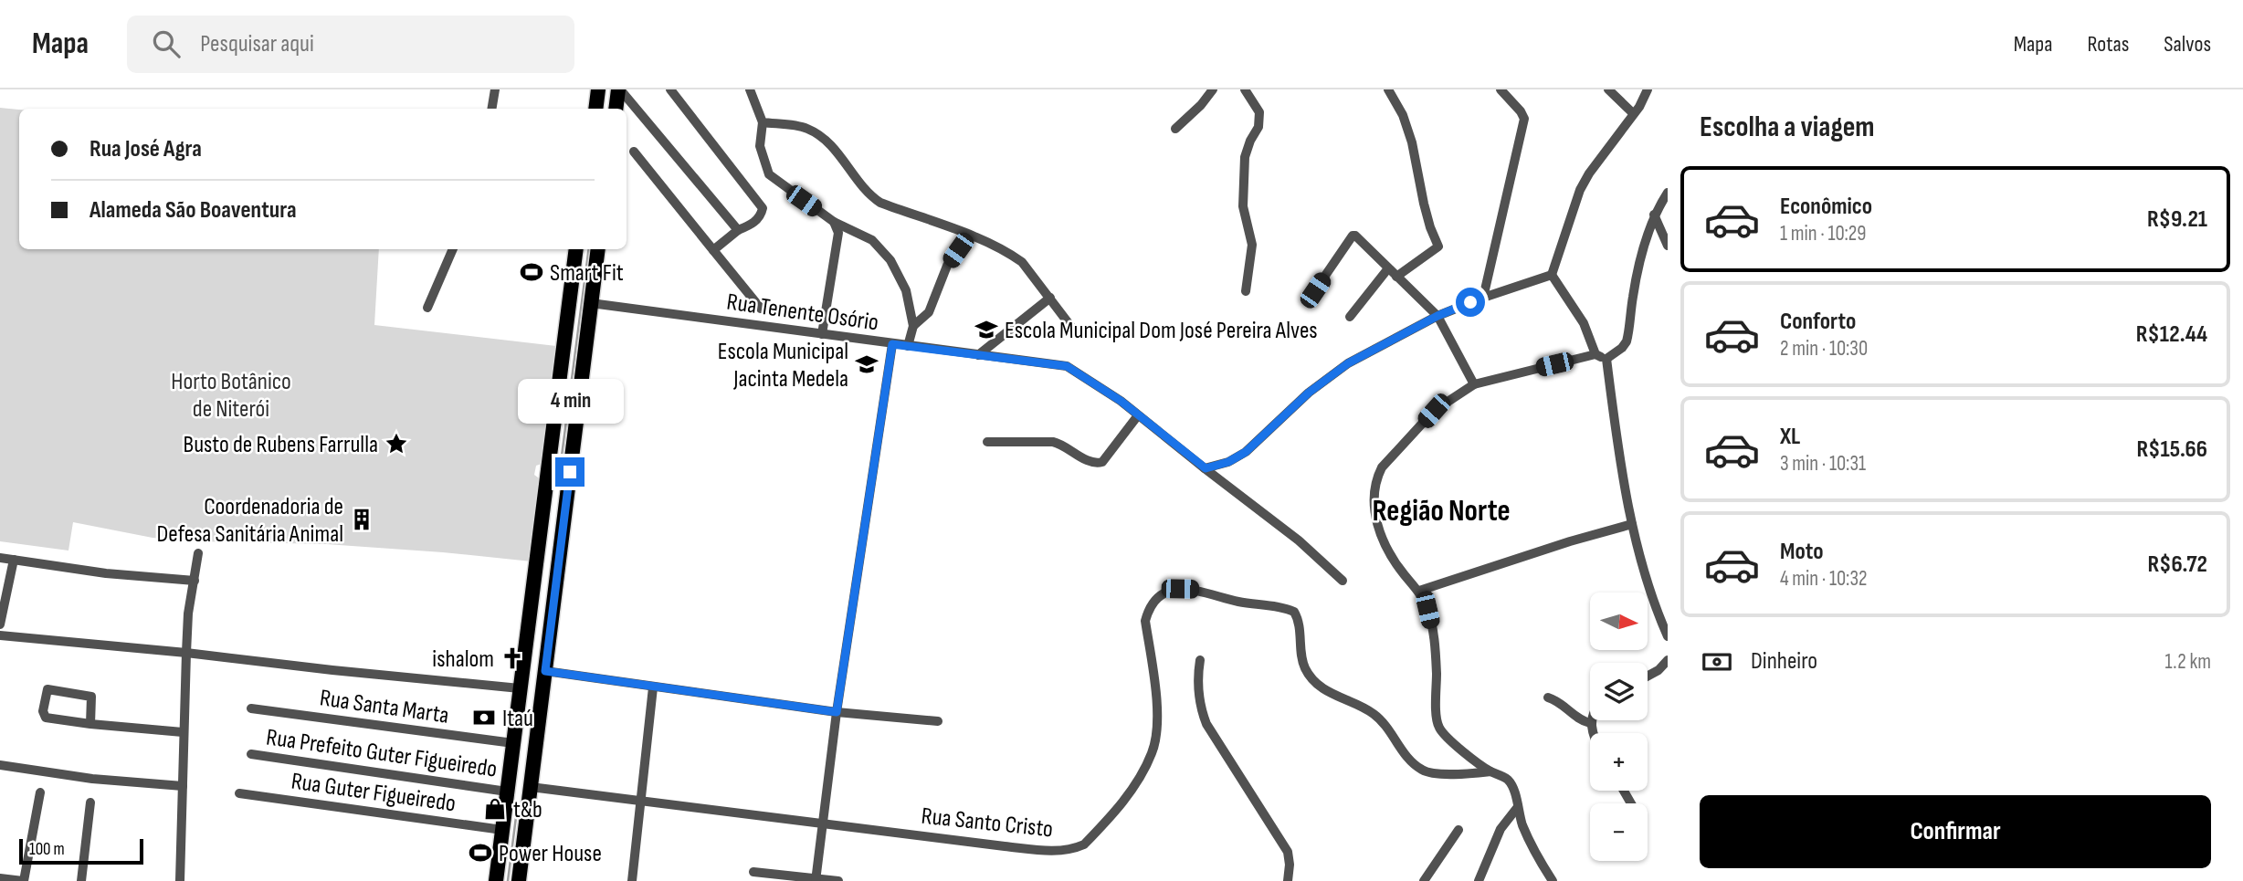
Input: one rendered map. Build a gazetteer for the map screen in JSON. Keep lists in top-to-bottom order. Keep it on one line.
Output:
{"streets":{"street":["Rua Tenente Osório","Rua Santa Marta","Rua Prefeito Guter Figueiredo","Rua Guter Figueiredo","Rua Santo Cristo"]},"districts":["Região Norte"],"parks":["Horto Botânico de Niterói"],"places":{"sports":["Smart Fit","Power House"],"school or university":["Escola Municipal Dom José Pereira Alves","Escola Municipal Jacinta Medela"],"place":["Busto de Rubens Farrulla"],"building":["Coordenadoria de Defesa Sanitária Animal"],"church":["ishalom"],"bank":["Itaú"],"shop":["t&b"]},"scale_bar":"100 m","north":"right","page":{"header":"Mapa","search":"Pesquisar aqui","nav":["Mapa","Rotas","Salvos"],"heading":"Escolha a viagem","banner":["Rua José Agra","Alameda São Boaventura"],"list":[{"name":"Econômico","note":"1 min · 10:29","value":"R$9.21"},{"name":"Conforto","note":"2 min · 10:30","value":"R$12.44"},{"name":"XL","note":"3 min · 10:31","value":"R$15.66"},{"name":"Moto","note":"4 min · 10:32","value":"R$6.72"}],"bubble":"4 min","map_buttons":["+","−"],"pay":["Dinheiro","1.2 km"],"buttons":"Confirmar","scale":"100 m"}}
